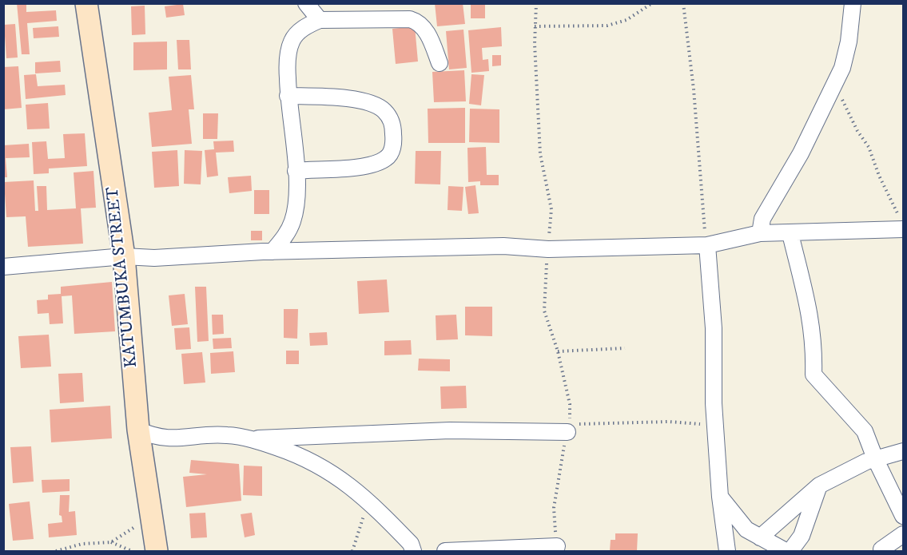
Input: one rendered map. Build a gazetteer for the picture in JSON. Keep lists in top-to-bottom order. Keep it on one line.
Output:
{"streets":{"main road":["KATUMBUKA STREET"]}}
